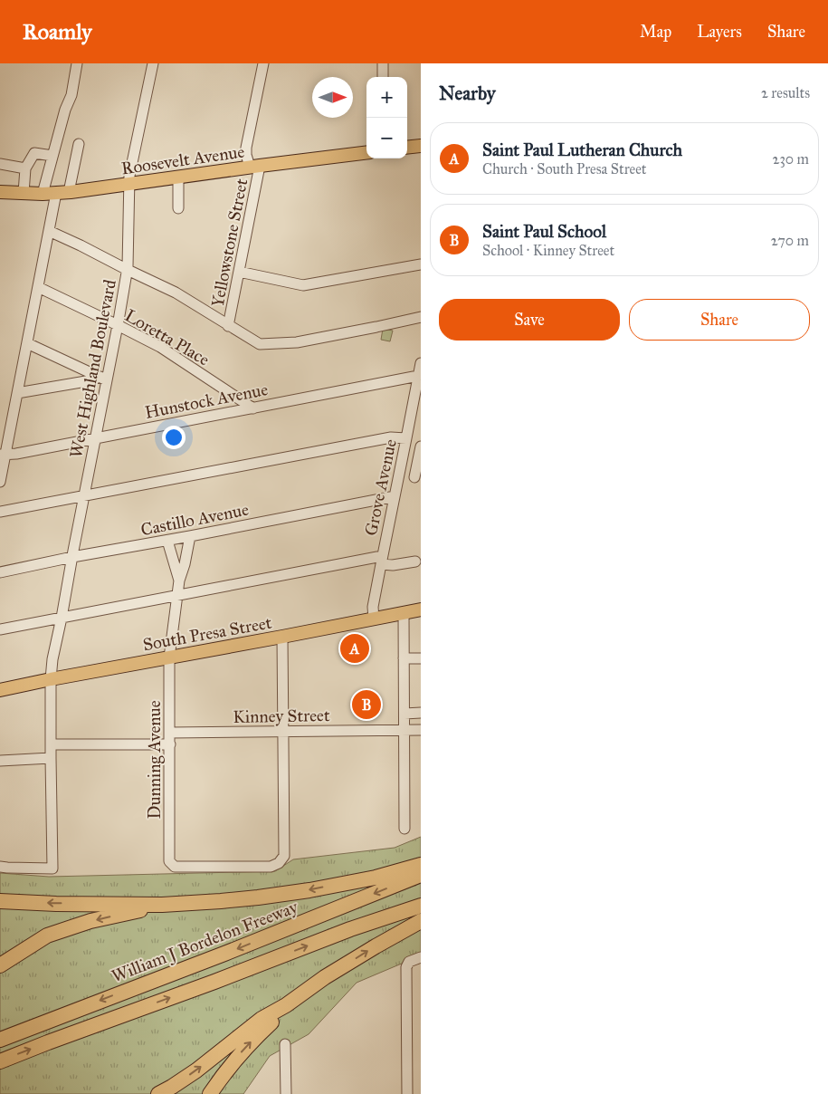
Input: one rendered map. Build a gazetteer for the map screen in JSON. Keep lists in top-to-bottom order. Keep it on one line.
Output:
{"streets":{"highway":["William J Bordelon Freeway"],"main road":["Roosevelt Avenue","South Presa Street"],"street":["Yellowstone Street","Loretta Place","West Highland Boulevard","Hunstock Avenue","Grove Avenue","Castillo Avenue","Kinney Street","Dunning Avenue"]},"crossings":[["Roosevelt Avenue","Yellowstone Street"],["Roosevelt Avenue","West Highland Boulevard"],["Loretta Place","West Highland Boulevard"],["Loretta Place","Hunstock Avenue"],["West Highland Boulevard","Hunstock Avenue"],["West Highland Boulevard","Castillo Avenue"],["West Highland Boulevard","South Presa Street"],["Hunstock Avenue","Grove Avenue"],["Grove Avenue","Castillo Avenue"],["Grove Avenue","South Presa Street"],["South Presa Street","Dunning Avenue"],["Kinney Street","Dunning Avenue"]],"north":"right","page":{"header":"Roamly","nav":["Map","Layers","Share"],"heading":["Nearby","2 results"],"map_buttons":["+","−"],"list":[{"mark":"A","name":"Saint Paul Lutheran Church","note":"Church · South Presa Street","value":"230 m"},{"mark":"B","name":"Saint Paul School","note":"School · Kinney Street","value":"270 m"}],"buttons":["Save","Share"],"pins":["A","B"]}}
